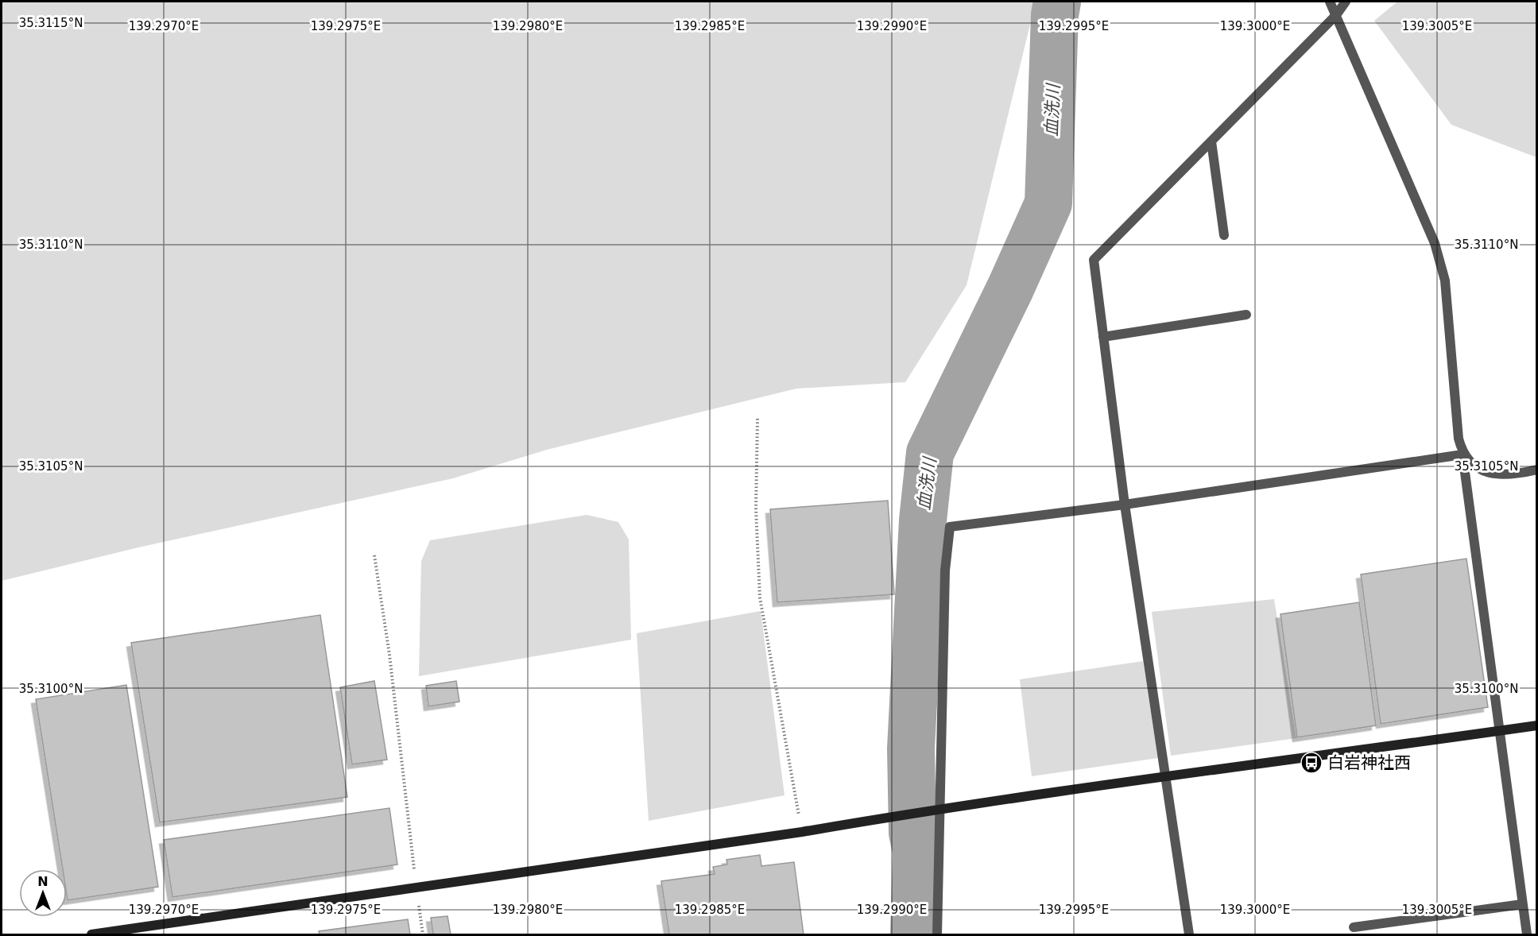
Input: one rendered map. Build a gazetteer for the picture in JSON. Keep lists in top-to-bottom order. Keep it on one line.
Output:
{"water":["血洗川"],"places":{"bus stop":["白岩神社西"]},"north":"top","coordinates":["35.3115°N","139.2970°E","139.2975°E","139.2980°E","139.2985°E","139.2990°E","139.2995°E","139.3000°E","139.3005°E","35.3110°N","35.3105°N","35.3100°N"]}
